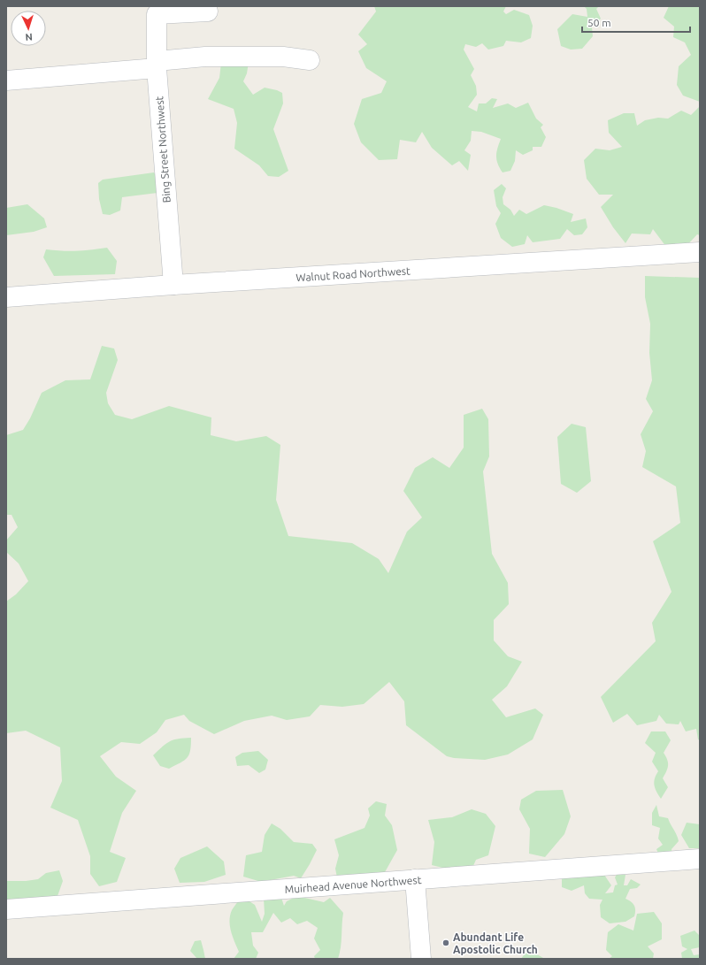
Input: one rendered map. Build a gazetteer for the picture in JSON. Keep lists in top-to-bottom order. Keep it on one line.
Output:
{"streets":{"street":["Bing Street Northwest","Walnut Road Northwest","Muirhead Avenue Northwest"]},"crossings":[["Bing Street Northwest","Walnut Road Northwest"]],"places":["Abundant Life Apostolic Church"],"scale_bar":"50 m","north":"bottom"}
